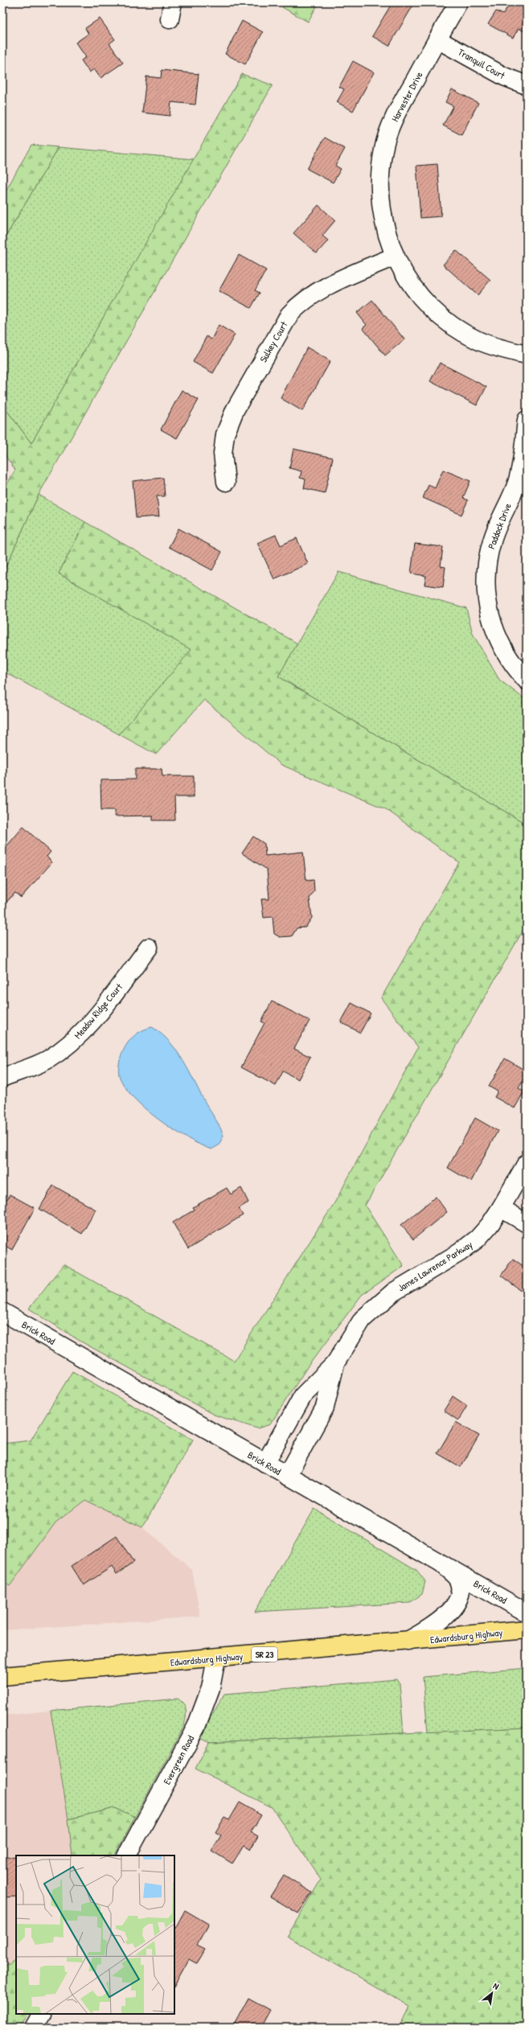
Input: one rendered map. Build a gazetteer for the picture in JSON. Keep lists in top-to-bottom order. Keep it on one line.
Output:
{"streets":{"main road":["Edwardsburg Highway","SR 23"],"street":["Tranquil Court","Harvester Drive","Sulkey Court","Paddock Drive","Meadow Ridge Court","James Lawrence Parkway","Brick Road","Evergreen Road"]},"crossings":[["Tranquil Court","Harvester Drive"],["Harvester Drive","Sulkey Court"],["James Lawrence Parkway","Brick Road"],["Edwardsburg Highway","Evergreen Road"]],"north":"top right"}
